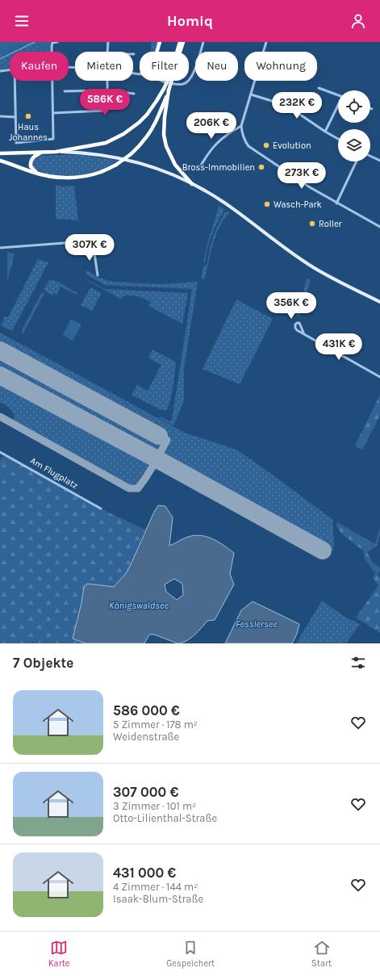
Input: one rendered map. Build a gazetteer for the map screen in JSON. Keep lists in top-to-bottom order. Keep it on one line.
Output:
{"streets":{"street":["Am Flugplatz"]},"water":["Königswaldsee","Fesslersee"],"places":["Haus Johannes","Evolution","Bross-Immobilien","Wasch-Park","Roller"],"page":{"header":"Homiq","chip":["Kaufen","Mieten","Filter","Neu","Wohnung"],"price":["586K €","232K €","206K €","273K €","307K €","356K €","431K €"],"heading":"7 Objekte","list":[{"name":"586 000 €","note":"5 Zimmer · 178 m² · Weidenstraße"},{"name":"307 000 €","note":"3 Zimmer · 101 m² · Otto-Lilienthal-Straße"},{"name":"431 000 €","note":"4 Zimmer · 144 m² · Isaak-Blum-Straße"}],"tabs":["Karte","Gespeichert","Start"]}}
